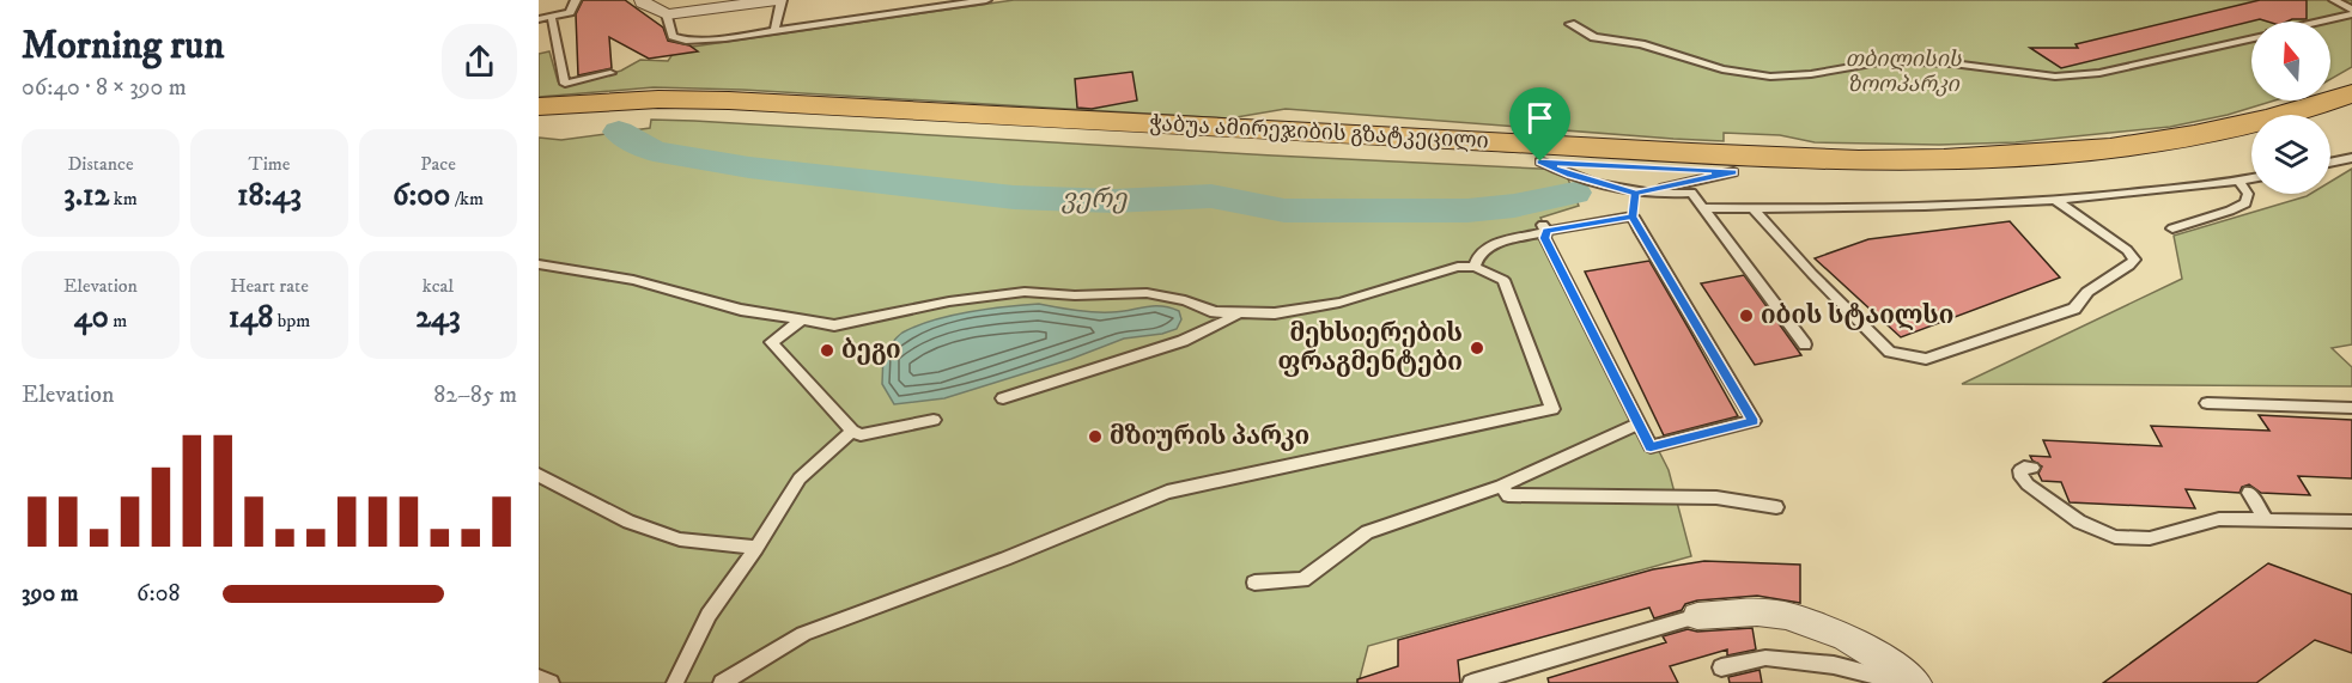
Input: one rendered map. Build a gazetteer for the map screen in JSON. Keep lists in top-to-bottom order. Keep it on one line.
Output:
{"streets":{"main road":["ჭაბუა ამირეჯიბის გზატკეცილი"]},"water":["ვერე"],"parks":["თბილისის ზოოპარკი"],"places":["იბის სტაილსი","მეხსიერების ფრაგმენტები","ბეგი","მზიურის პარკი"],"north":"top","page":{"heading":["Morning run","06:40 · 8 × 390 m"],"stats":[["Distance","3.12 km"],["Time","18:43"],["Pace","6:00 /km"],["Elevation","40 m"],["Heart rate","148 bpm"],["kcal","243"]],"chart":["Elevation","82–85 m"],"list":[{"name":"390 m","note":"6:08"}]}}
